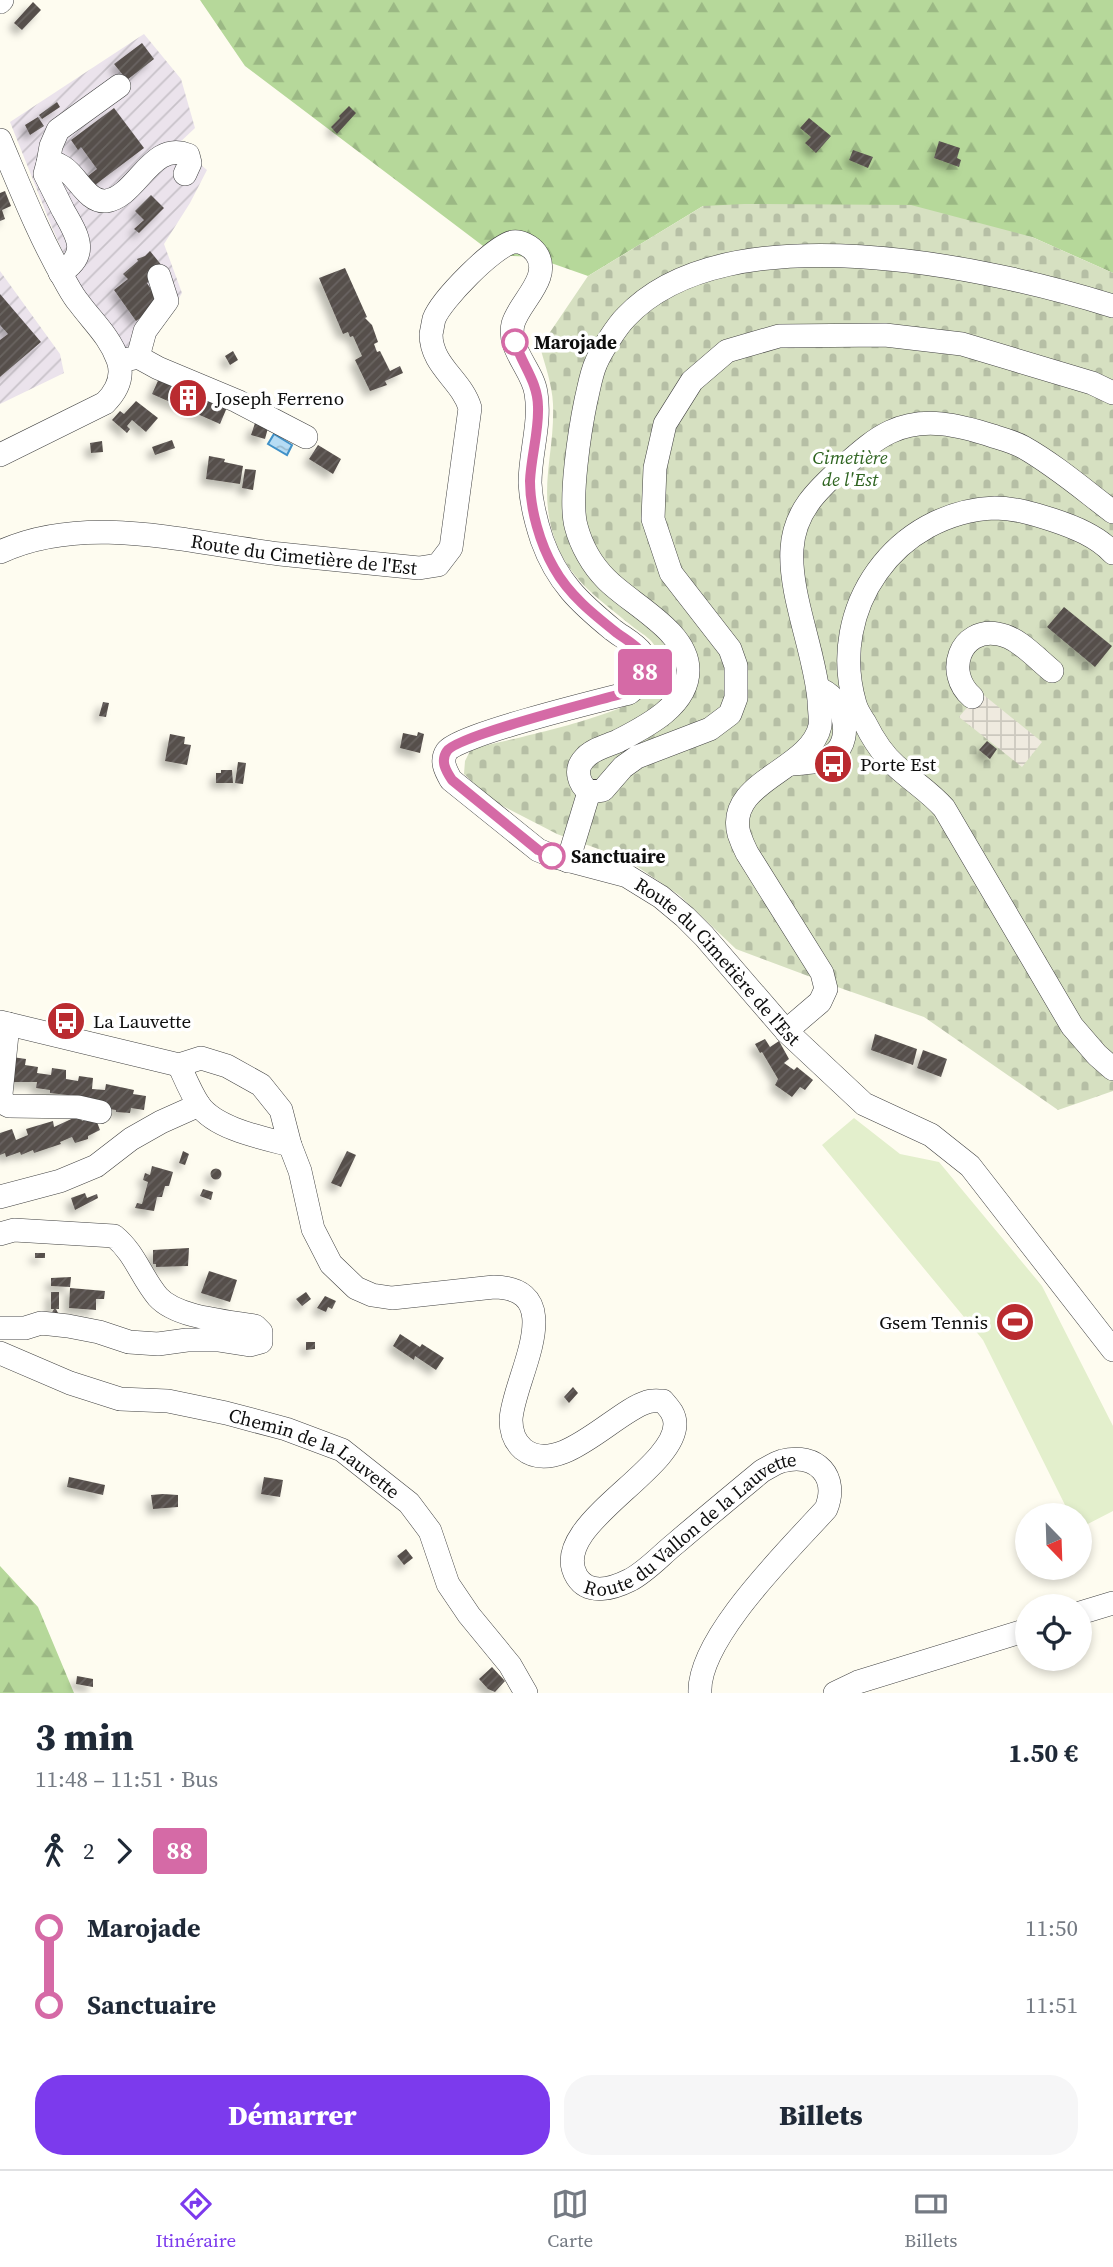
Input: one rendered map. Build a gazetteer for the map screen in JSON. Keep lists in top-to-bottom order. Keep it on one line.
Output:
{"streets":{"street":["Route du Cimetière de l'Est","Chemin de la Lauvette","Route du Vallon de la Lauvette"]},"parks":["Cimetière de l'Est"],"places":{"other":["Marojade","Sanctuaire"],"building":["Joseph Ferreno"],"bus stop":["Porte Est","La Lauvette"],"sports":["Gsem Tennis"]},"lines":["bus line 88"],"north":"bottom right","page":{"on_map":"88","heading":["3 min","11:48 – 11:51 · Bus","1.50 €"],"legs":["2","88"],"list":[{"name":"Marojade","value":"11:50"},{"name":"Sanctuaire","value":"11:51"}],"buttons":["Démarrer","Billets"],"tabs":["Itinéraire","Carte","Billets"]}}
